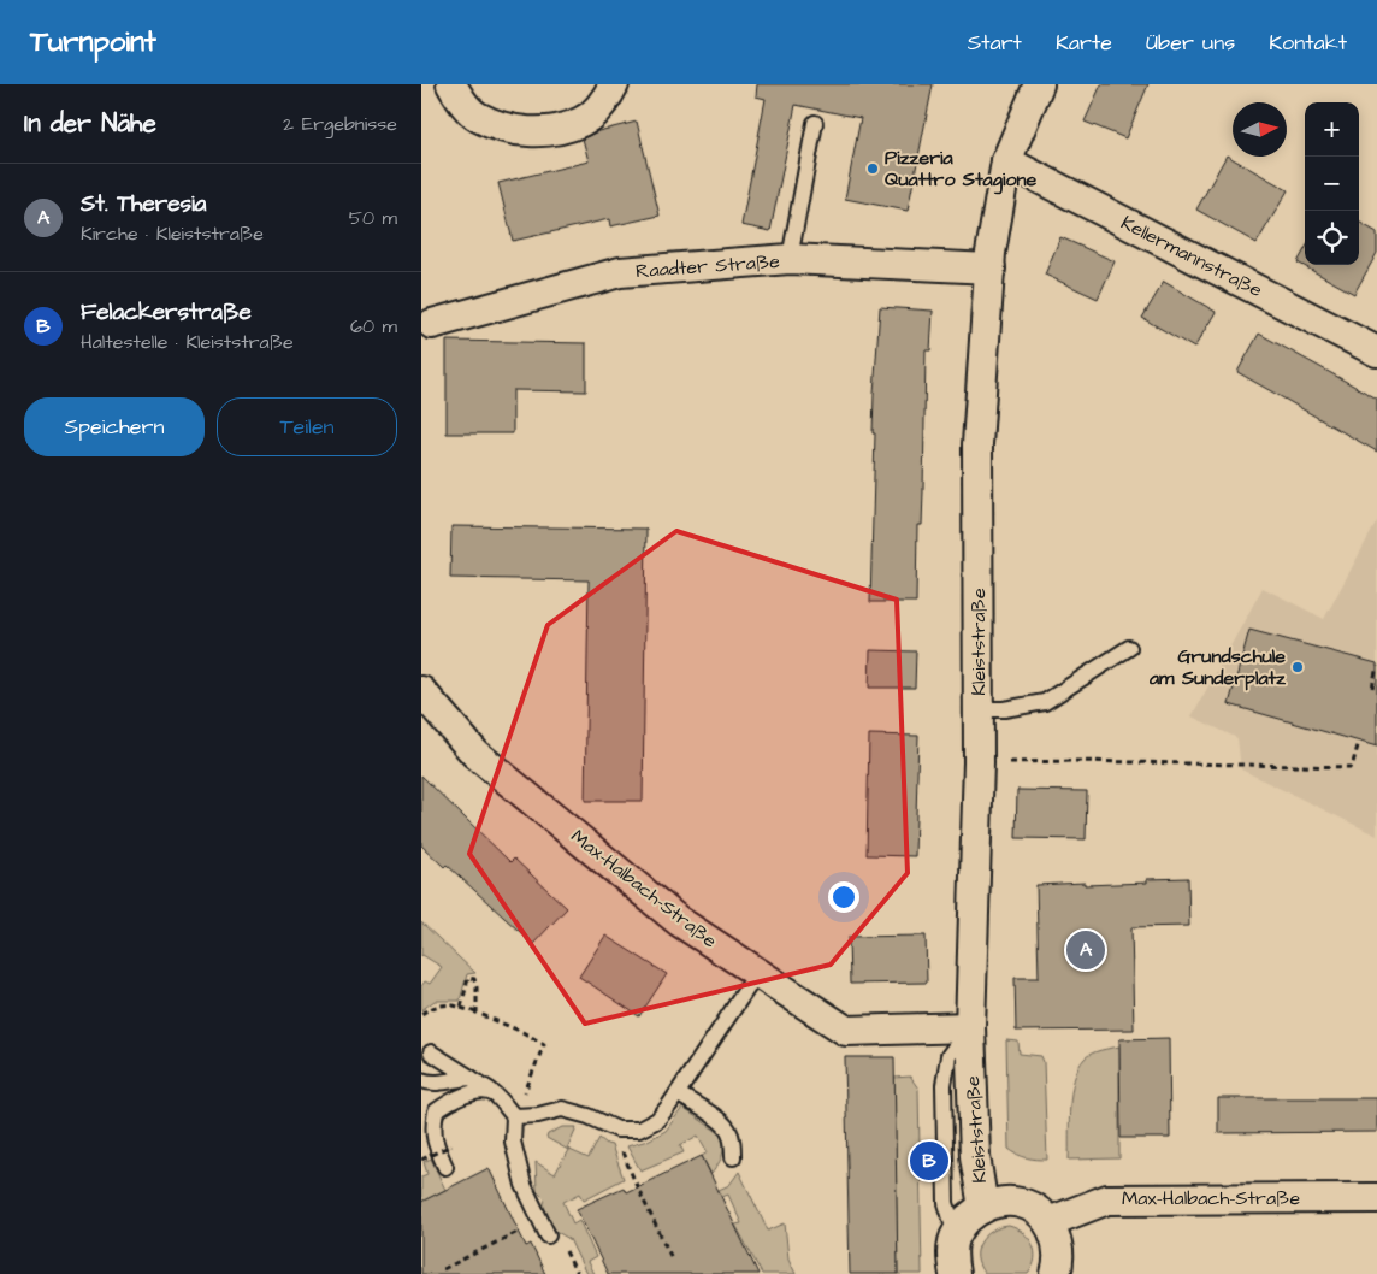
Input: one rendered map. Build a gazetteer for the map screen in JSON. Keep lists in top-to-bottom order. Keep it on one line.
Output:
{"streets":{"street":["Kellermannstraße","Raadter Straße","Kleiststraße","Max-Halbach-Straße"]},"crossings":[["Kellermannstraße","Kleiststraße"],["Raadter Straße","Kleiststraße"],["Kleiststraße","Max-Halbach-Straße"]],"places":["Pizzeria Quattro Stagione","Grundschule am Sunderplatz"],"north":"right","page":{"header":"Turnpoint","nav":["Start","Karte","Über uns","Kontakt"],"heading":["In der Nähe","2 Ergebnisse"],"map_buttons":["+","−"],"list":[{"mark":"A","name":"St. Theresia","note":"Kirche · Kleiststraße","value":"50 m"},{"mark":"B","name":"Felackerstraße","note":"Haltestelle · Kleiststraße","value":"60 m"}],"buttons":["Speichern","Teilen"],"pins":["A","B"]}}
